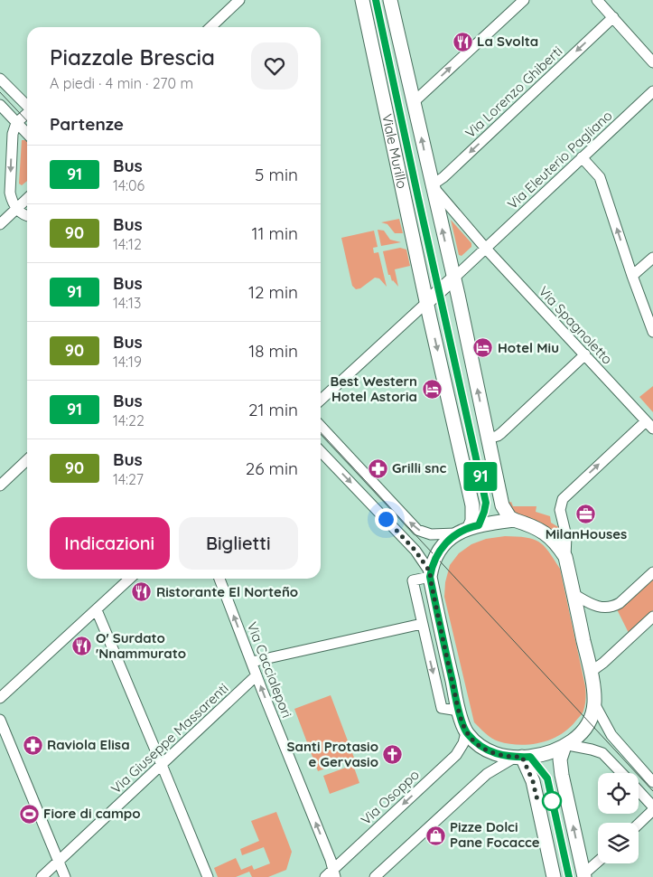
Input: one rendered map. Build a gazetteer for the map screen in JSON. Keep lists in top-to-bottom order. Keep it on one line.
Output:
{"streets":{"main road":["Viale Murillo"],"street":["Via Lorenzo Ghiberti","Via Eleuterio Pagliano","Via Spagnoletto","Via Caccialepori","Via Giuseppe Massarenti","Via Osoppo"]},"crossings":[["Via Eleuterio Pagliano","Via Spagnoletto"],["Via Caccialepori","Via Giuseppe Massarenti"],["Via Caccialepori","Via Osoppo"]],"one_way":["Via Caccialepori"],"places":{"restaurant":["La Svolta","Ristorante El Norteño","O' Surdato 'Nnammurato"],"hotel":["Hotel Miu","Best Western Hotel Astoria"],"pharmacy":["Grilli snc","Raviola Elisa"],"office":["MilanHouses"],"church":["Santi Protasio e Gervasio"],"sports":["Fiore di campo"],"shop":["Pizze Dolci Pane Focacce"]},"lines":["bus line 91"],"page":{"on_map":"91","heading":[["Piazzale Brescia","A piedi · 4 min · 270 m"],"Partenze"],"list":[{"mark":"91","name":"Bus","note":"14:06","value":"5 min"},{"mark":"90","name":"Bus","note":"14:12","value":"11 min"},{"mark":"91","name":"Bus","note":"14:13","value":"12 min"},{"mark":"90","name":"Bus","note":"14:19","value":"18 min"},{"mark":"91","name":"Bus","note":"14:22","value":"21 min"},{"mark":"90","name":"Bus","note":"14:27","value":"26 min"}],"buttons":["Indicazioni","Biglietti"]}}
